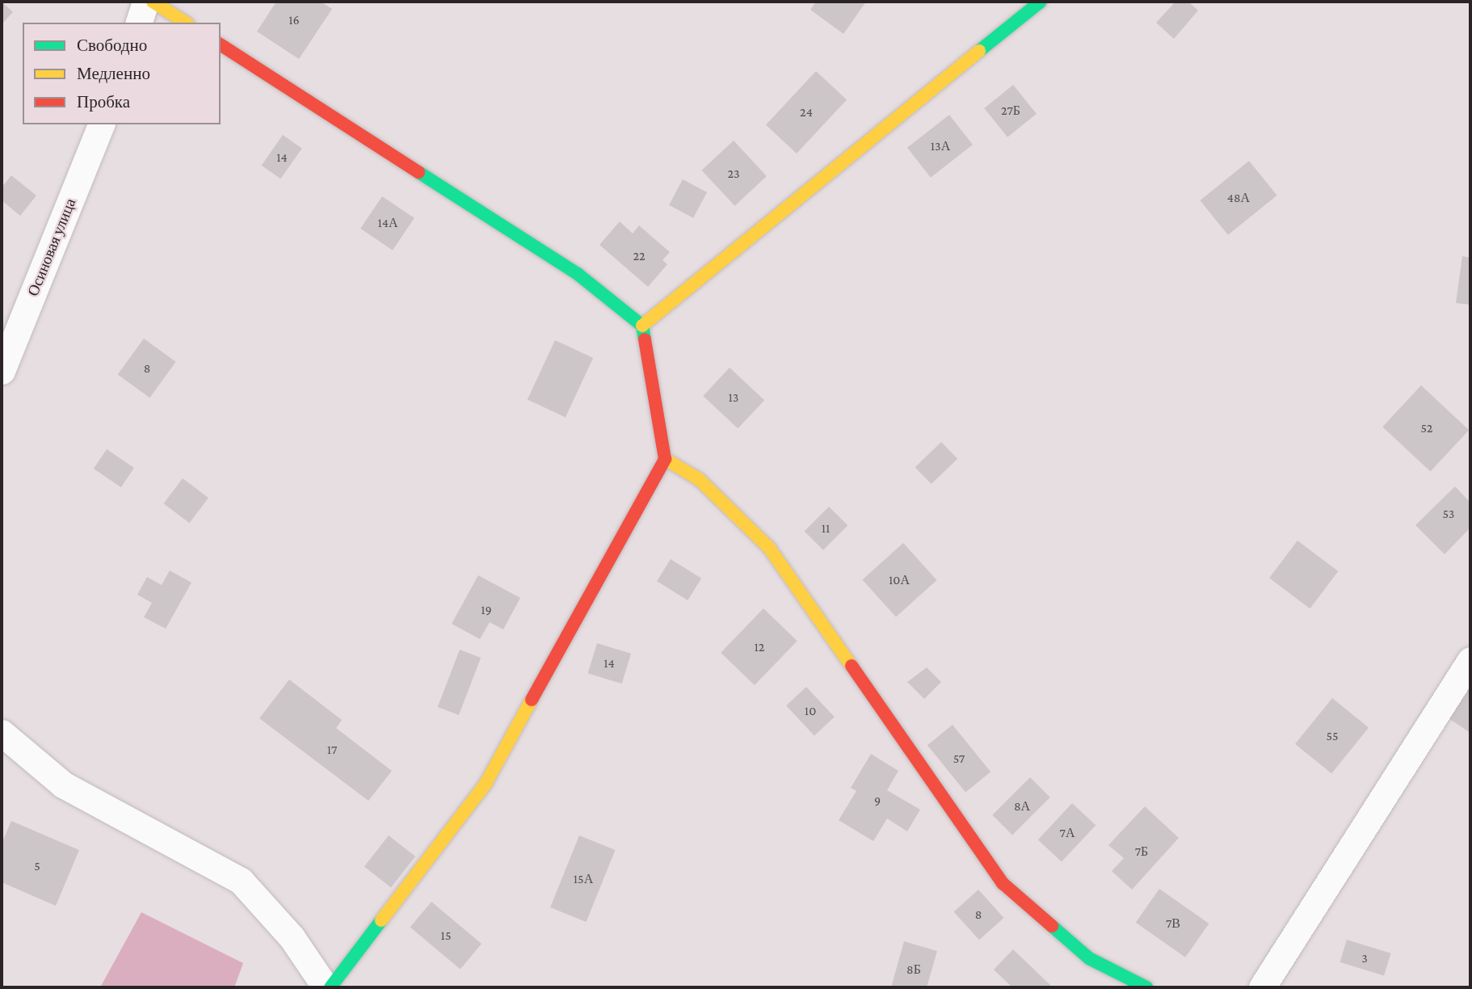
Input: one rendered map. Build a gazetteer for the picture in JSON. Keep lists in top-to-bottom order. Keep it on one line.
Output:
{"streets":{"street":["Осиновая улица"]},"house_numbers":["16","27Б","24","13А","14","23","48А","14А","22","8","13","52","53","11","10А","19","12","14","10","55","17","57","9","8А","7А","7Б","5","15А","8","7В","15","3","8Б"],"legend":["Свободно","Медленно","Пробка"]}
